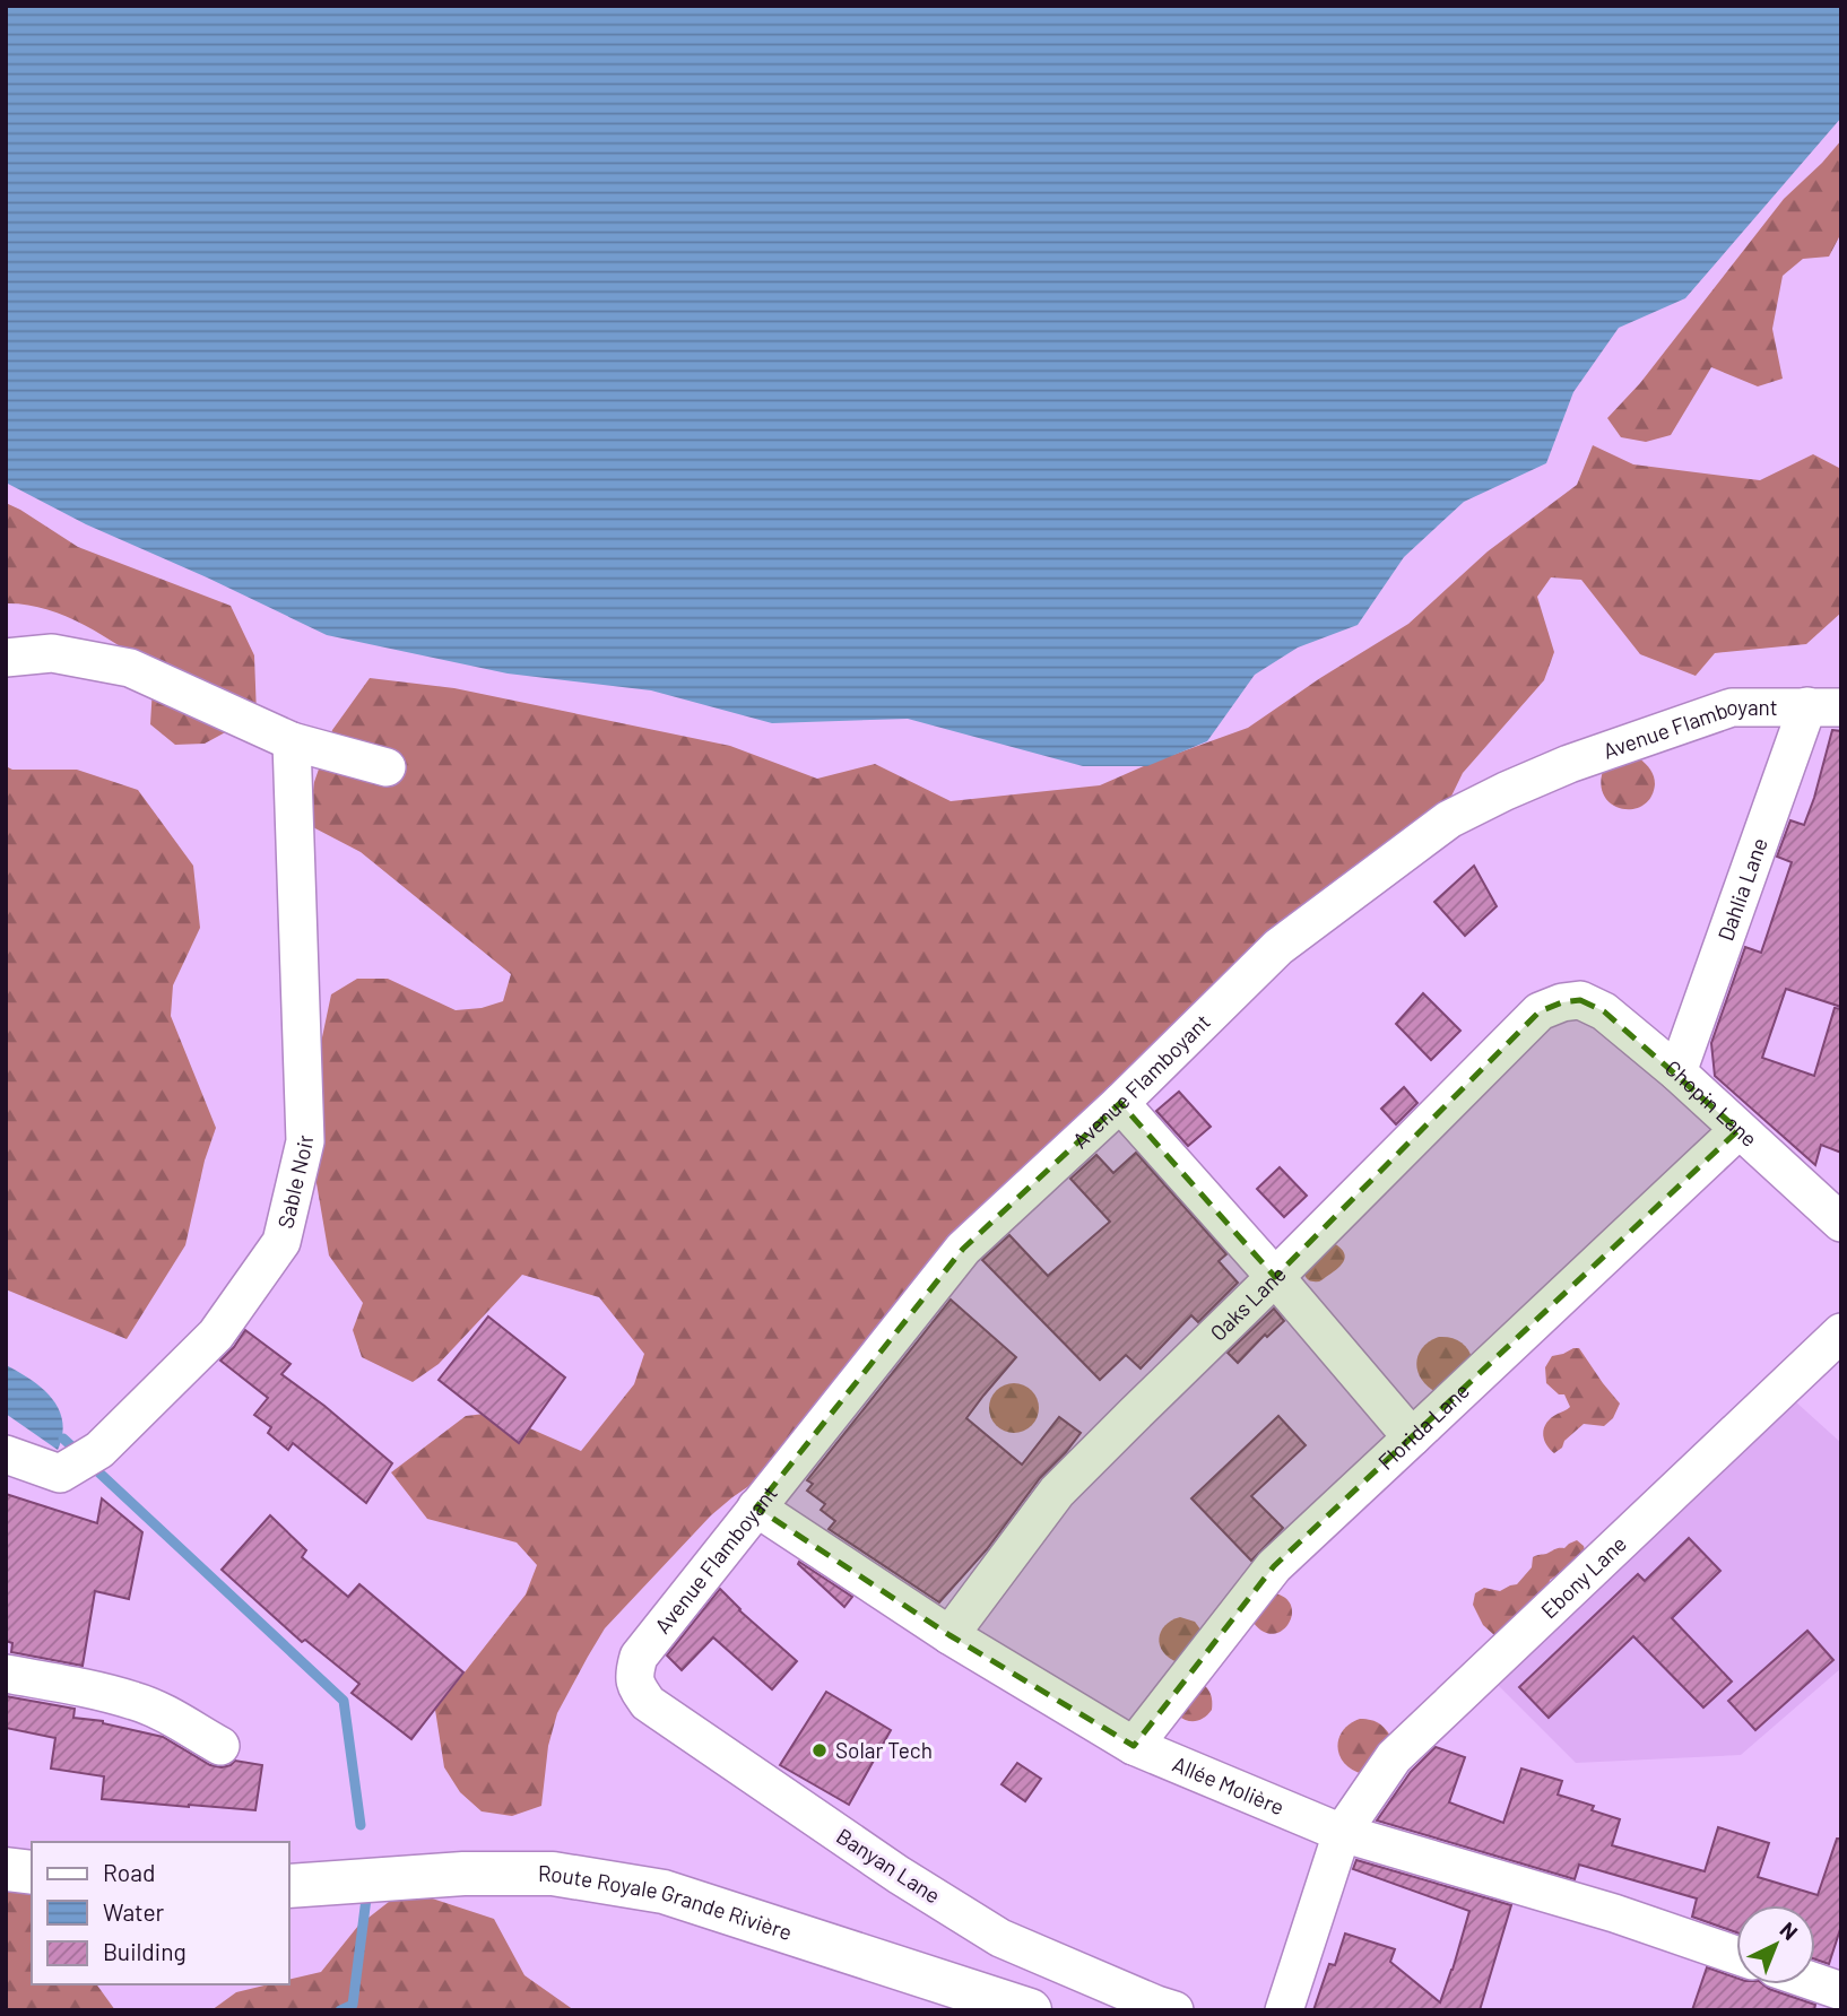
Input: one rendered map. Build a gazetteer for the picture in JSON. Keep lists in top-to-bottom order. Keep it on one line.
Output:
{"streets":{"main road":["Route Royale Grande Rivière"],"street":["Avenue Flamboyant","Dahlia Lane","Chopin Lane","Sable Noir","Oaks Lane","Florida Lane","Ebony Lane","Allée Molière","Banyan Lane"]},"crossings":[["Avenue Flamboyant","Dahlia Lane"],["Avenue Flamboyant","Allée Molière"],["Avenue Flamboyant","Banyan Lane"],["Dahlia Lane","Chopin Lane"],["Chopin Lane","Oaks Lane"],["Chopin Lane","Florida Lane"],["Oaks Lane","Allée Molière"],["Florida Lane","Allée Molière"],["Ebony Lane","Allée Molière"]],"places":["Solar Tech"],"legend":["Road","Water","Building"],"north":"top right"}
